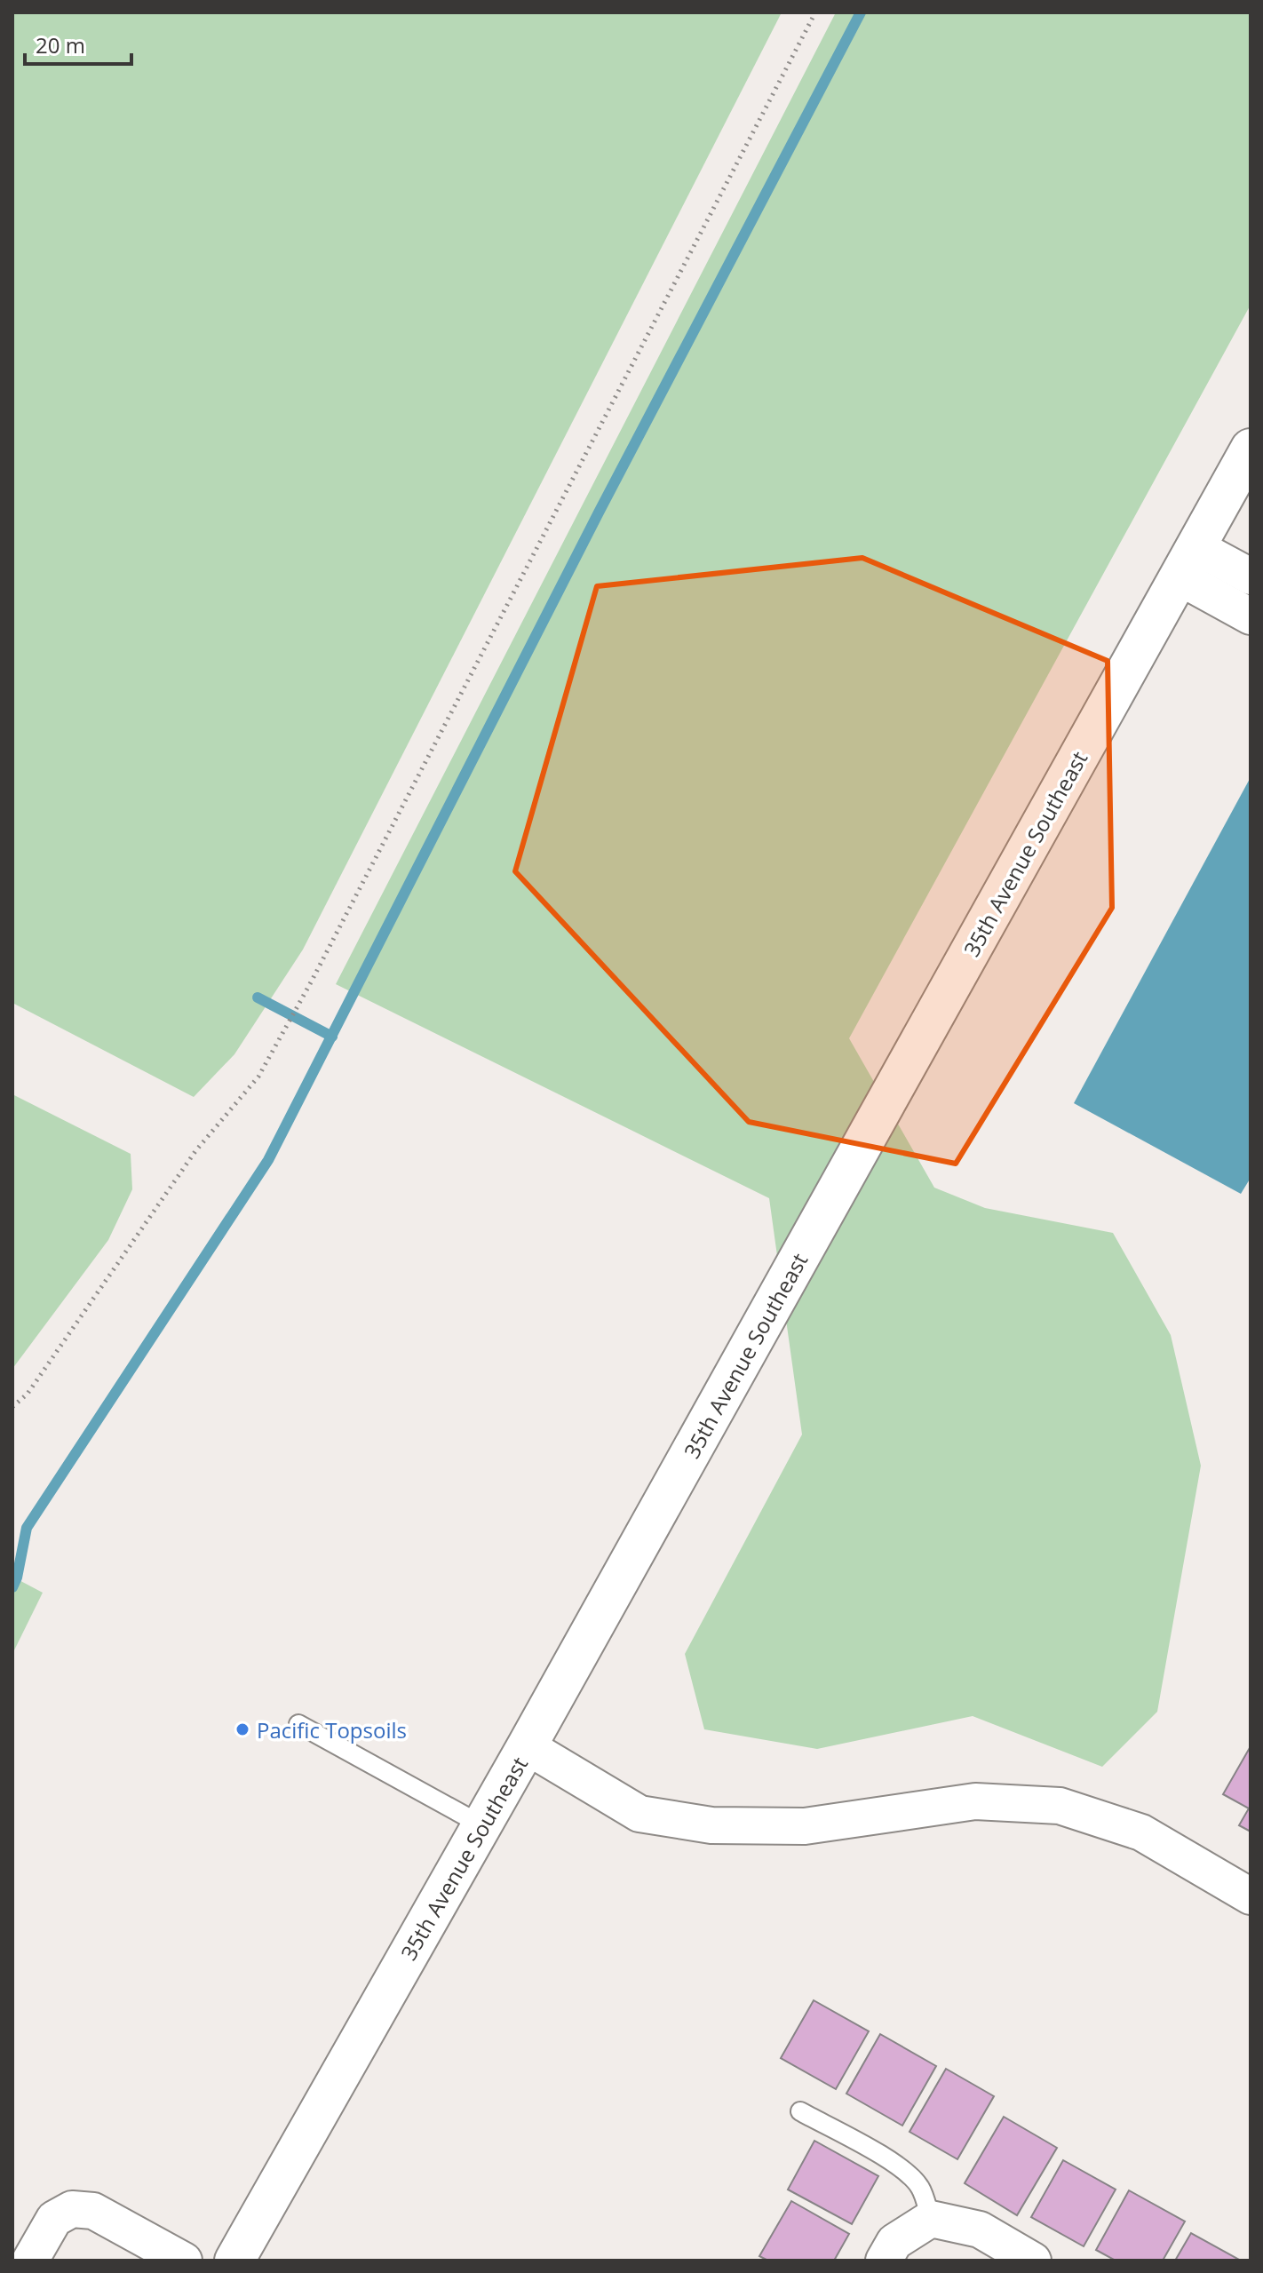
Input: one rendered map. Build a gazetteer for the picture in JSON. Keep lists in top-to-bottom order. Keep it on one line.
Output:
{"streets":{"street":["35th Avenue Southeast"]},"places":["Pacific Topsoils"],"scale_bar":"20 m"}
